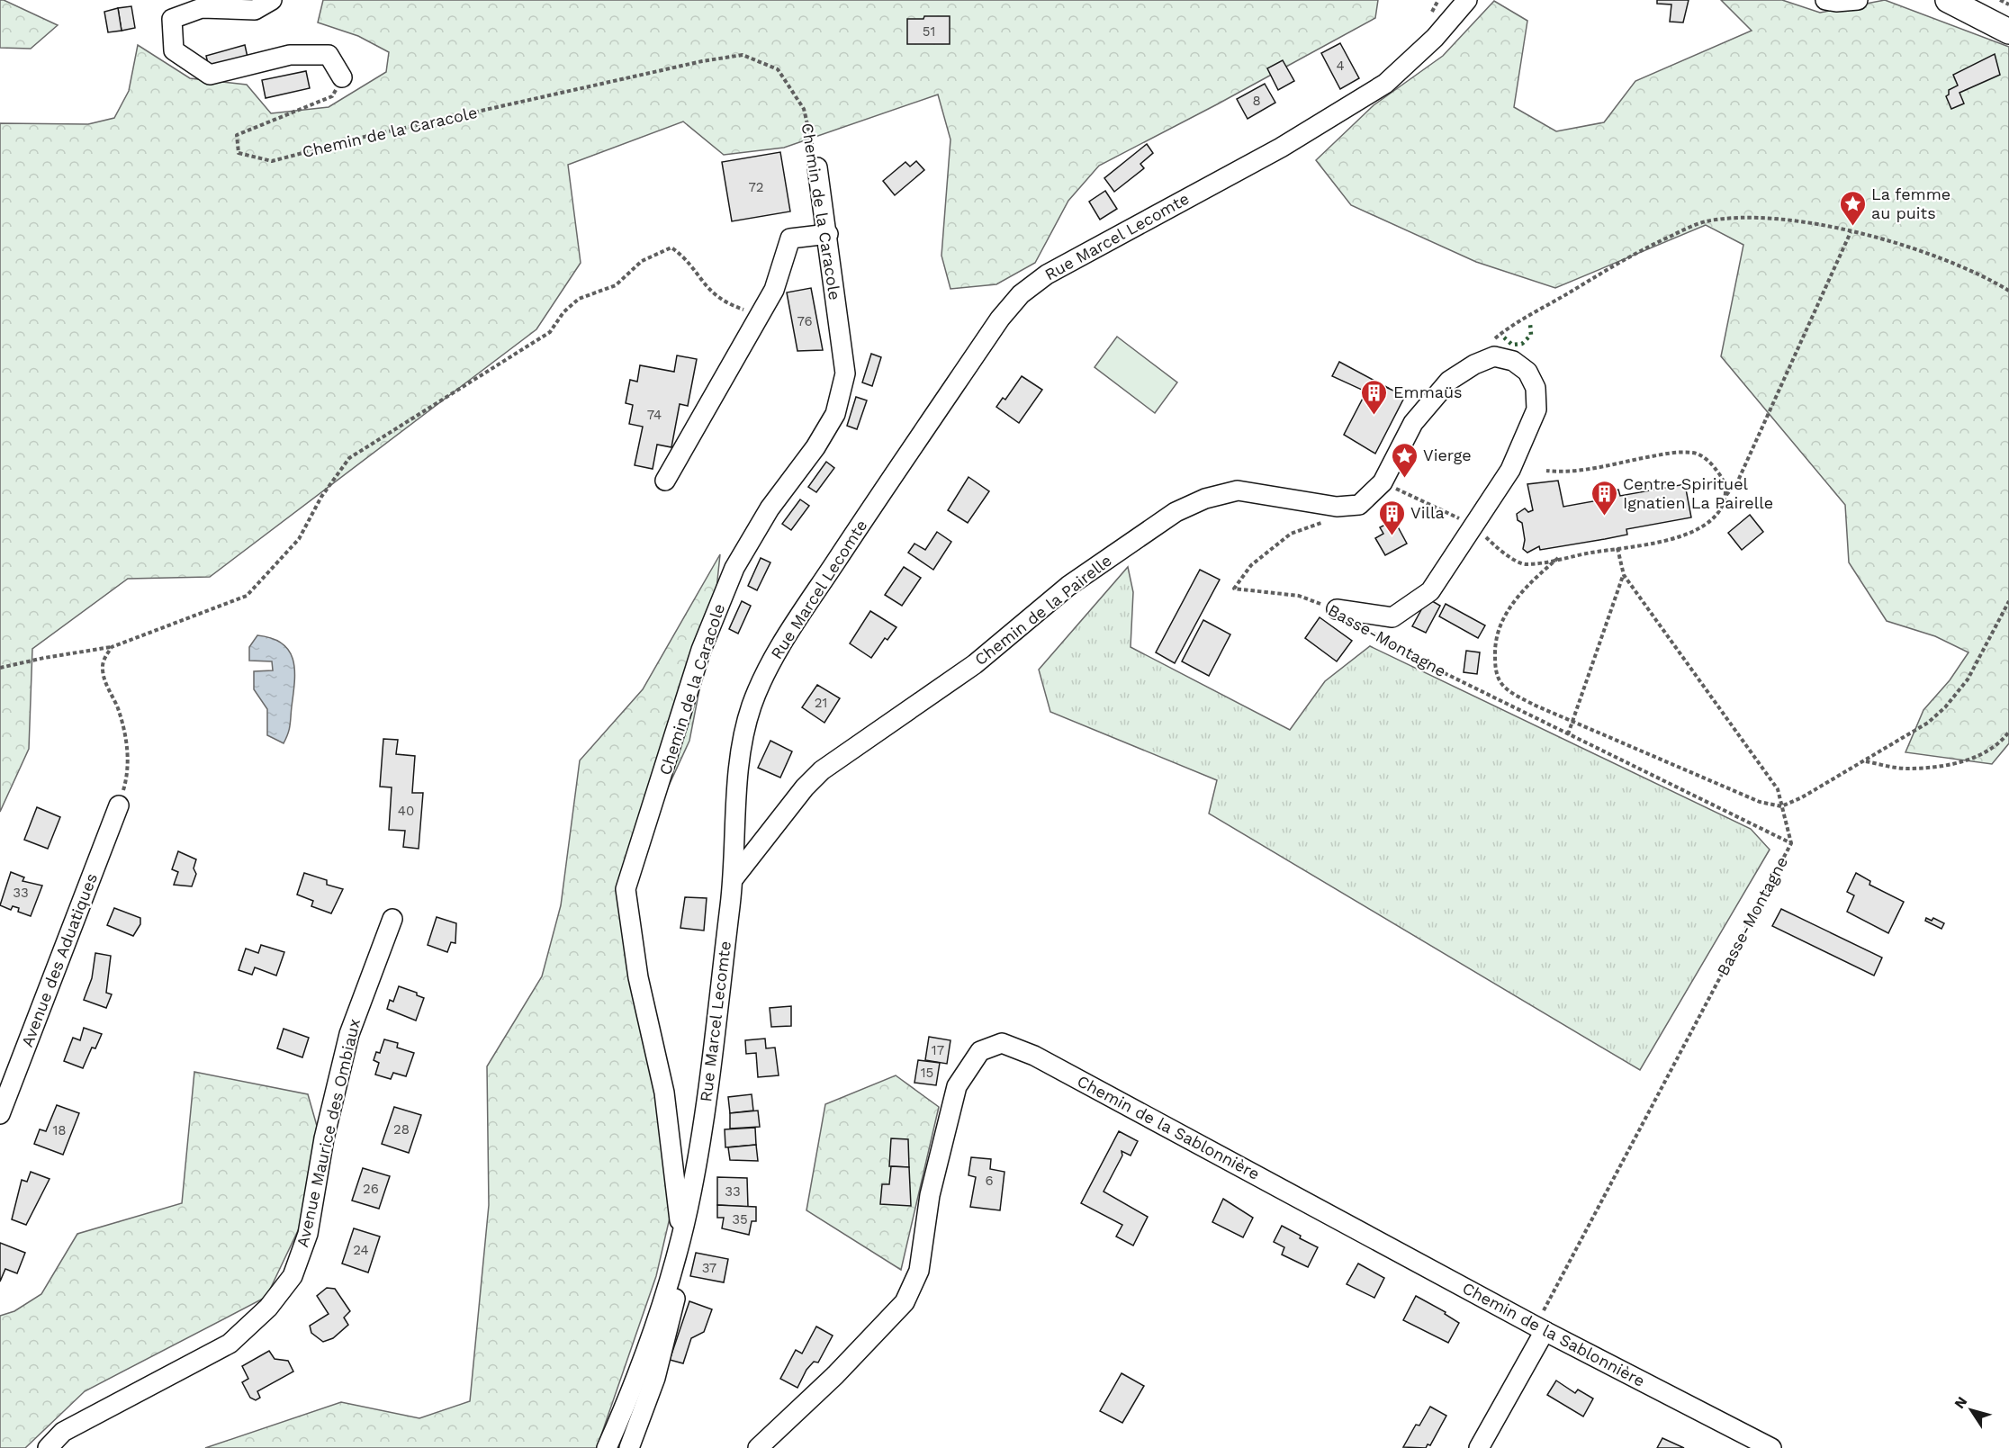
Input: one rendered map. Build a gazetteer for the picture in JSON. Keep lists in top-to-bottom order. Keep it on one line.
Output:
{"streets":{"street":["Chemin de la Caracole","Rue Marcel Lecomte","Chemin de la Pairelle","Avenue des Aduatiques","Chemin de la Sablonnière","Avenue Maurice des Ombiaux"],"path":["Basse-Montagne"]},"crossings":[["Chemin de la Caracole","Rue Marcel Lecomte"],["Rue Marcel Lecomte","Chemin de la Pairelle"],["Chemin de la Pairelle","Basse-Montagne"],["Basse-Montagne","Chemin de la Sablonnière"]],"places":{"place":["La femme au puits","Vierge"],"building":["Emmaüs","Centre Spirituel Ignatien La Pairelle","Villa"]},"house_numbers":["51","4","8","72","76","74","21","40","33","17","15","28","18","6","26","33","35","24","37"],"north":"top left"}
